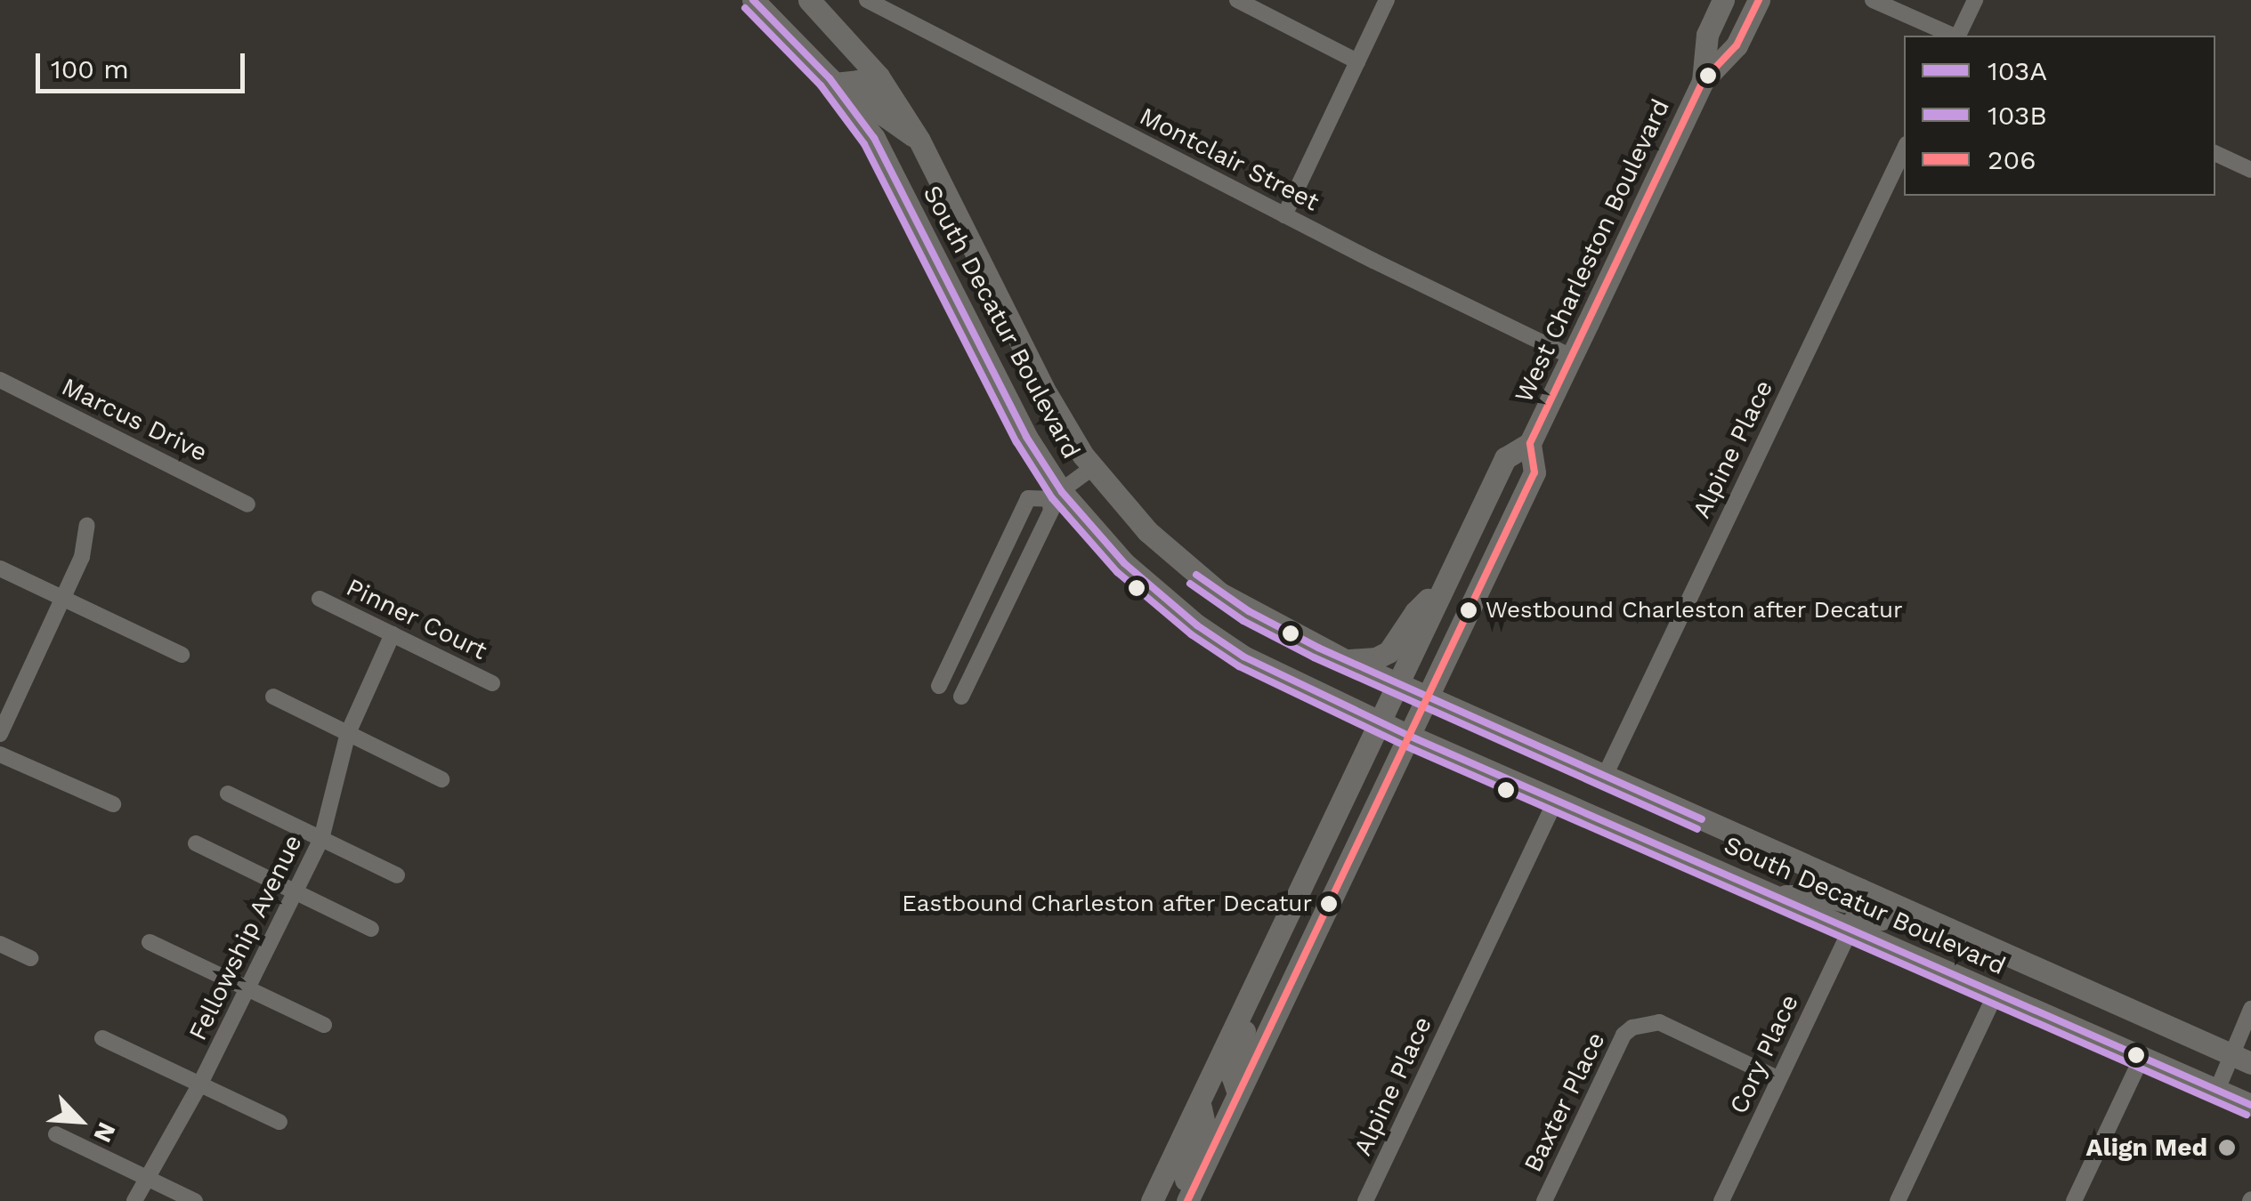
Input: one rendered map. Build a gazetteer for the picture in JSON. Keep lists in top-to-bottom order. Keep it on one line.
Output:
{"streets":{"main road":["West Charleston Boulevard","South Decatur Boulevard"],"street":["Montclair Street","Marcus Drive","Alpine Place","Pinner Court","Fellowship Avenue","Cory Place","Baxter Place"]},"crossings":[["Montclair Street","West Charleston Boulevard"],["West Charleston Boulevard","South Decatur Boulevard"],["South Decatur Boulevard","Alpine Place"],["South Decatur Boulevard","Cory Place"],["Pinner Court","Fellowship Avenue"],["Cory Place","Baxter Place"]],"places":["Westbound Charleston after Decatur","Eastbound Charleston after Decatur","Align Med"],"lines":["transit line 103A","transit line 206","transit line 103B"],"legend":["103A","103B","206"],"scale_bar":"100 m","north":"bottom right"}
